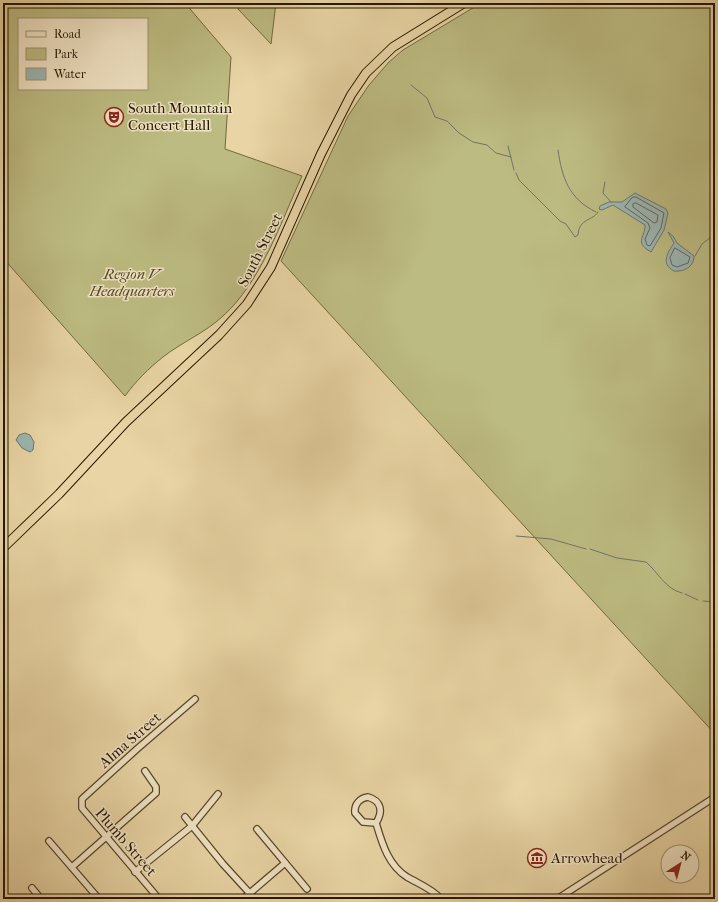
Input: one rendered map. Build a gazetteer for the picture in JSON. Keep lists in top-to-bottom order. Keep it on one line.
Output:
{"streets":{"highway":["South Street"],"street":["Alma Street","Plumb Street"]},"crossings":[["Alma Street","Plumb Street"]],"parks":["Region V Headquarters"],"places":{"theatre":["South Mountain Concert Hall"],"museum":["Arrowhead"]},"legend":["Road","Park","Water"],"north":"top right"}
